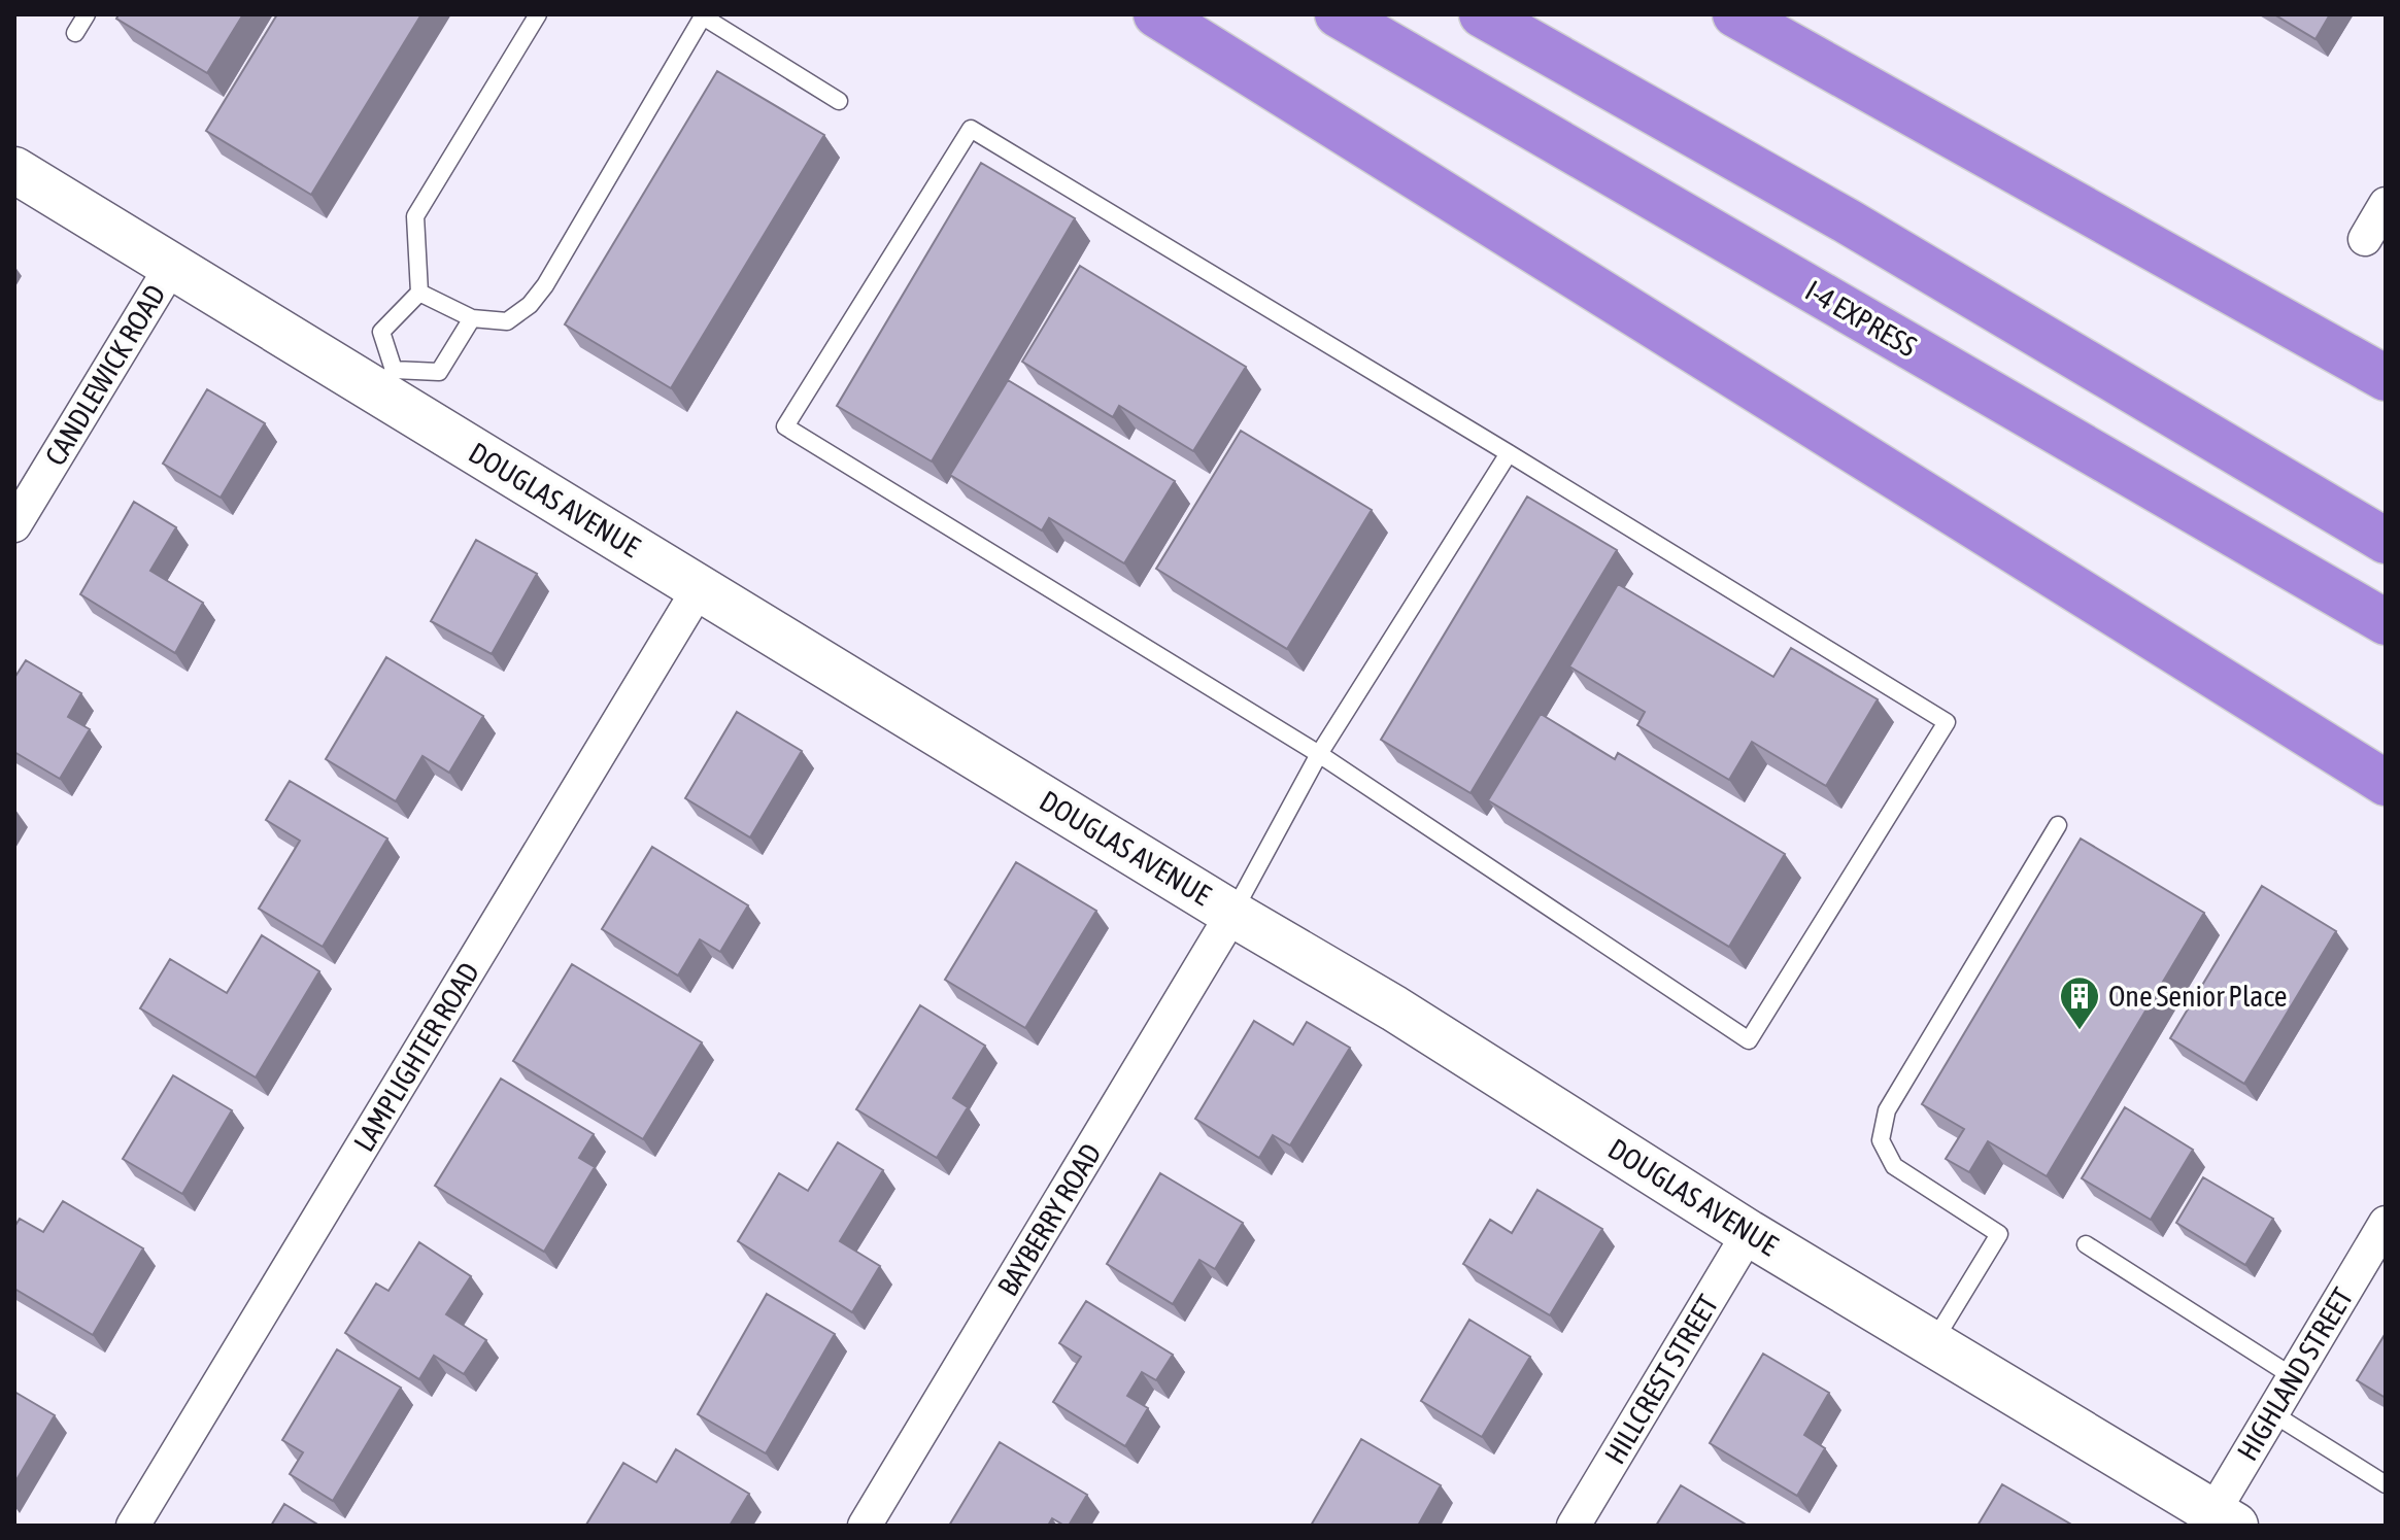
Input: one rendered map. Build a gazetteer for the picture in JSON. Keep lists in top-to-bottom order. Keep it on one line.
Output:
{"streets":{"highway":["I-4 EXPRESS"],"main road":["DOUGLAS AVENUE"],"street":["CANDLEWICK ROAD","LAMPLIGHTER ROAD","BAYBERRY ROAD","HIGHLAND STREET","HILLCREST STREET"]},"crossings":[["CANDLEWICK ROAD","DOUGLAS AVENUE"],["DOUGLAS AVENUE","LAMPLIGHTER ROAD"],["DOUGLAS AVENUE","BAYBERRY ROAD"],["DOUGLAS AVENUE","HIGHLAND STREET"],["DOUGLAS AVENUE","HILLCREST STREET"]],"places":{"building":["One Senior Place"]}}
